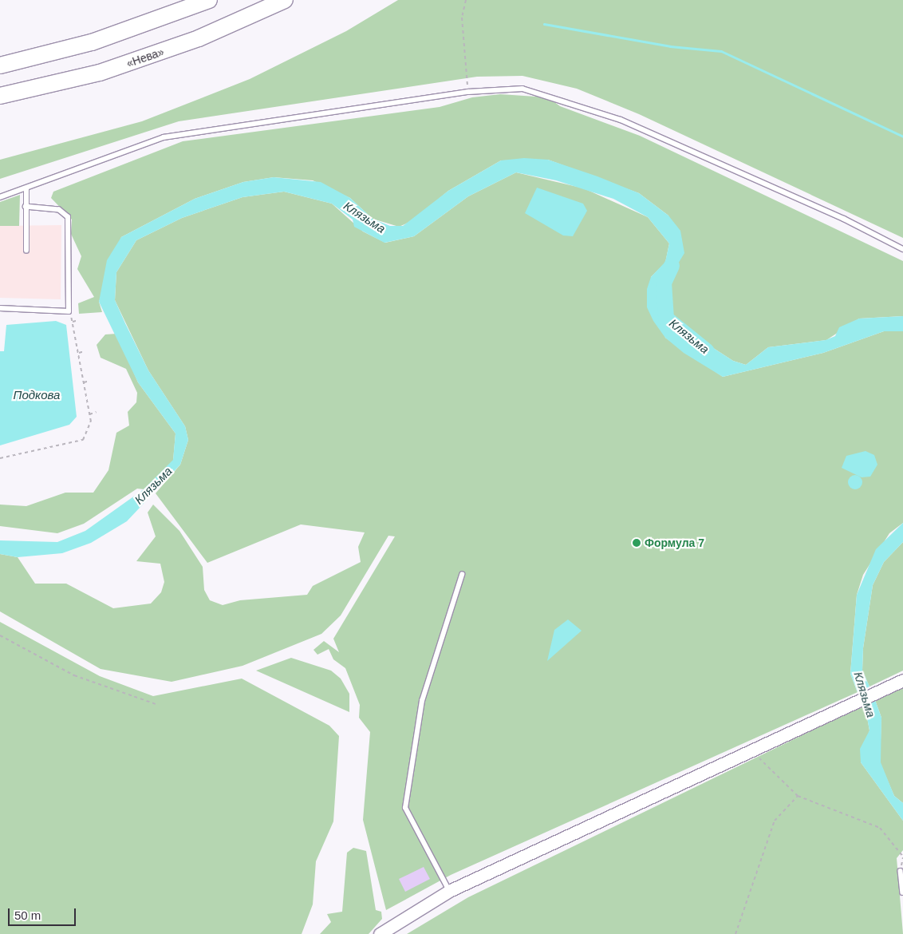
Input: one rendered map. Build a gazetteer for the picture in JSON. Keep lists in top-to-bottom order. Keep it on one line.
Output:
{"streets":{"highway":["«Нева»"]},"water":["Клязьма","Подкова"],"places":["Формула 7"],"scale_bar":"50 m"}
